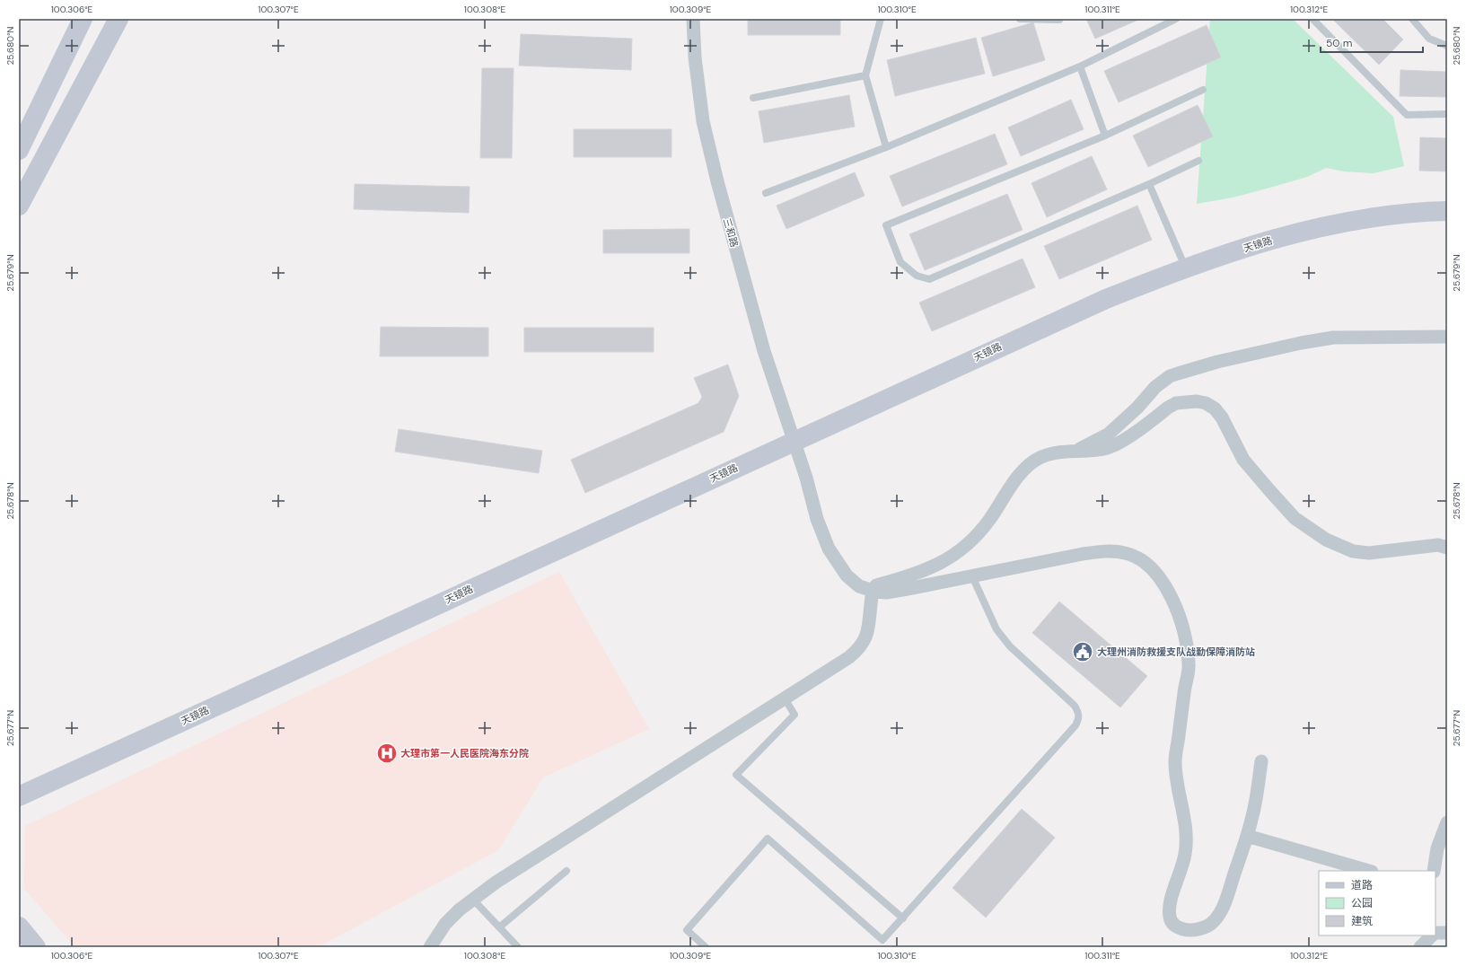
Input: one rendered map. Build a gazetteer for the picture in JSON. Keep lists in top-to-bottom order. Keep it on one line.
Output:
{"streets":{"street":["三和路","天镜路"]},"crossings":[["三和路","天镜路"]],"places":{"public building":["大理州消防救援支队战勤保障消防站"],"hospital":["大理市第一人民医院海东分院"]},"legend":["道路","公园","建筑"],"scale_bar":"50 m","coordinates":["100.306°E","100.307°E","100.308°E","100.309°E","100.310°E","100.311°E","100.312°E","25.680°N","25.679°N","25.678°N","25.677°N"]}
